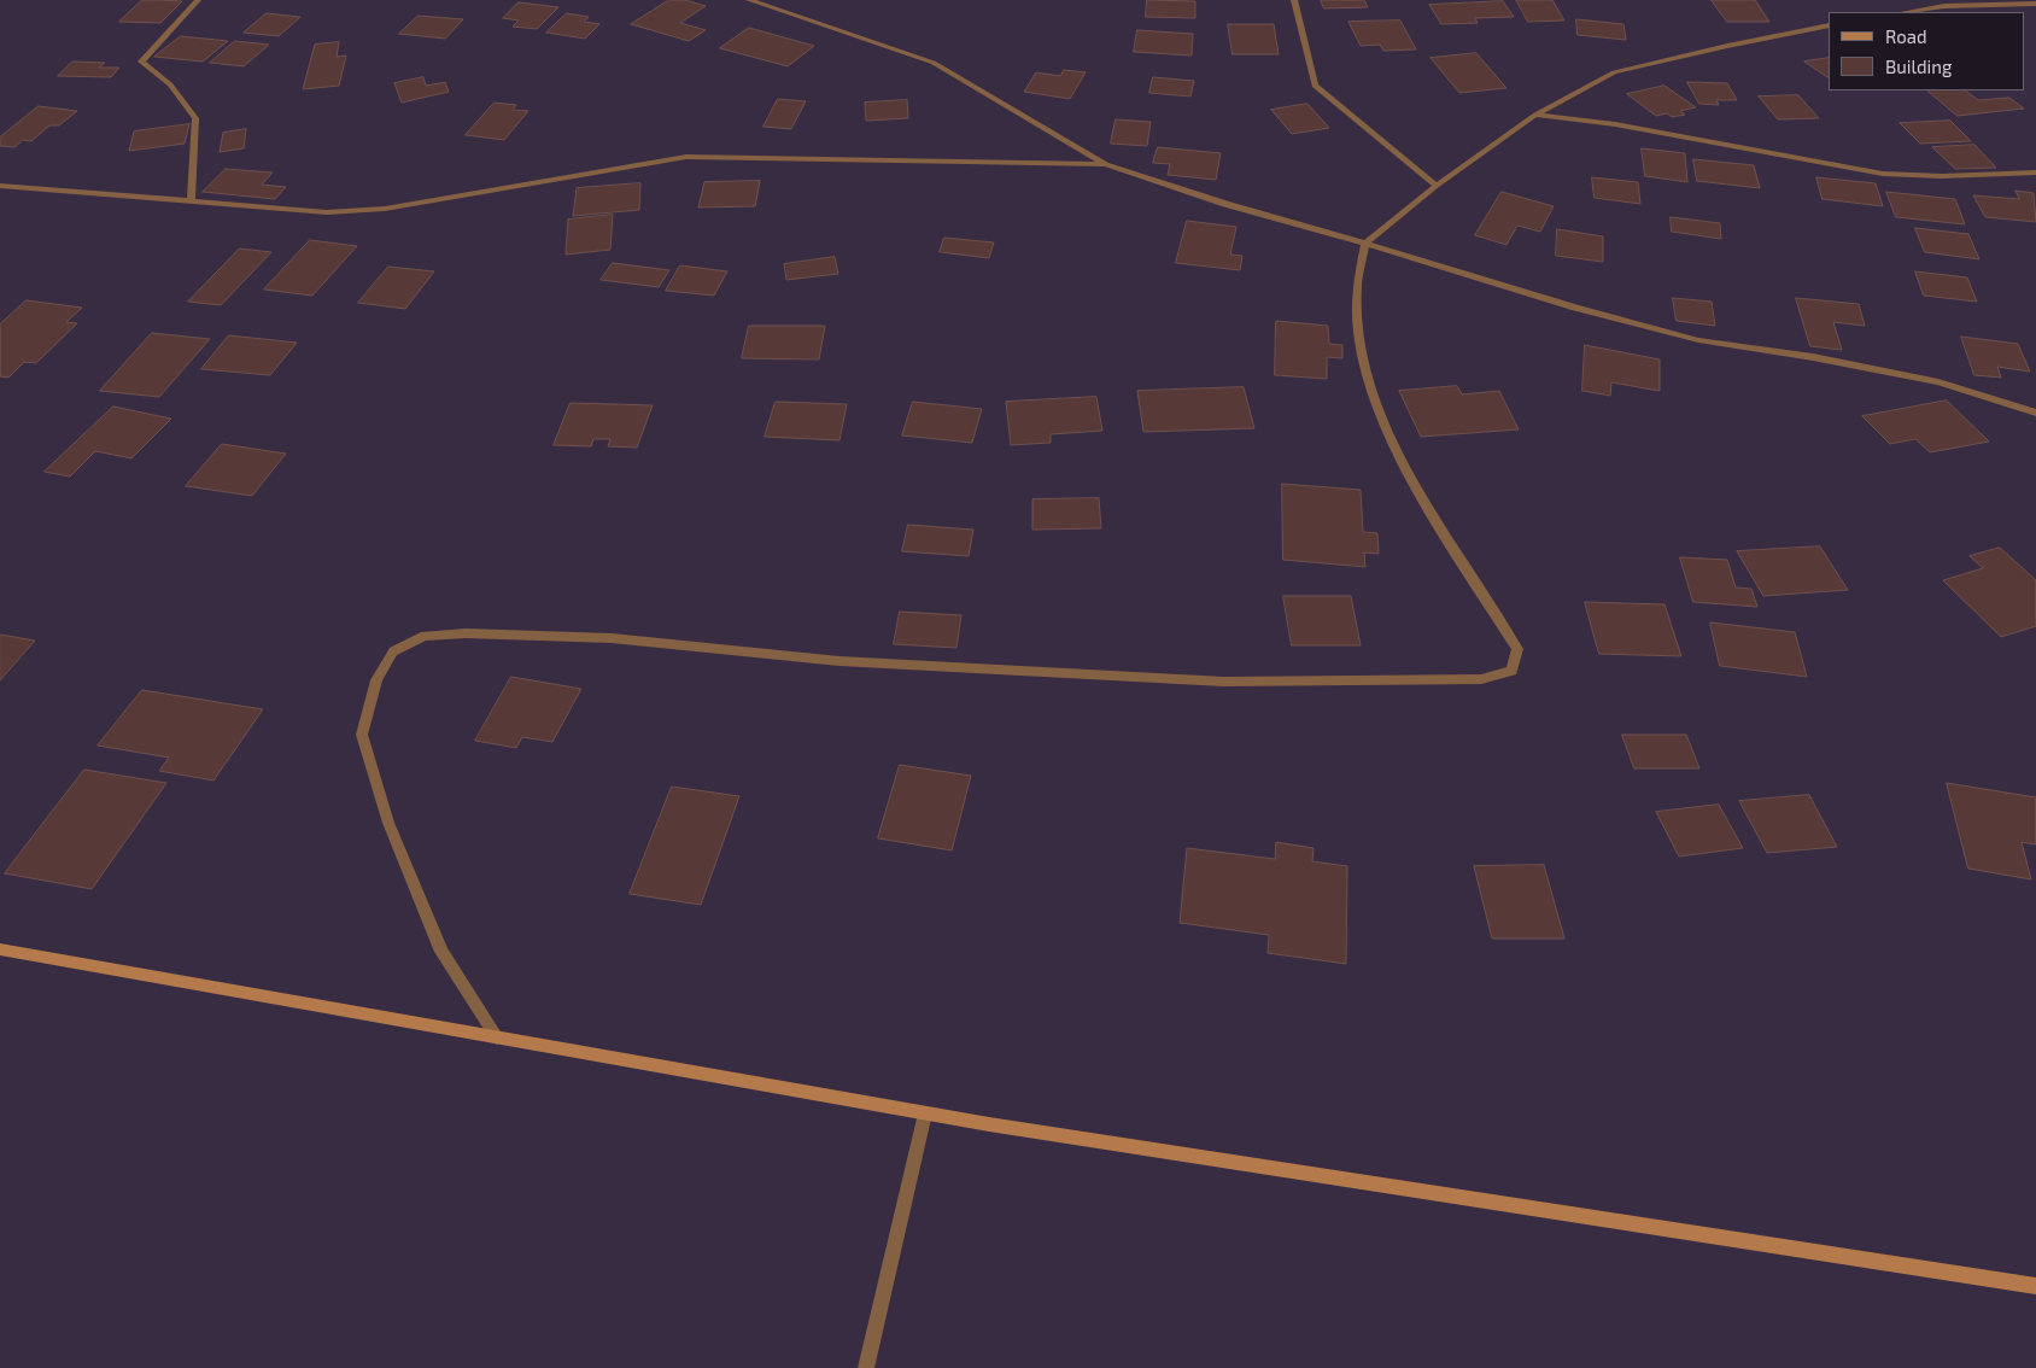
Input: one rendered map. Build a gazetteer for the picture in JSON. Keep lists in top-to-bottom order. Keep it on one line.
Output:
{"legend":["Road","Building"]}
